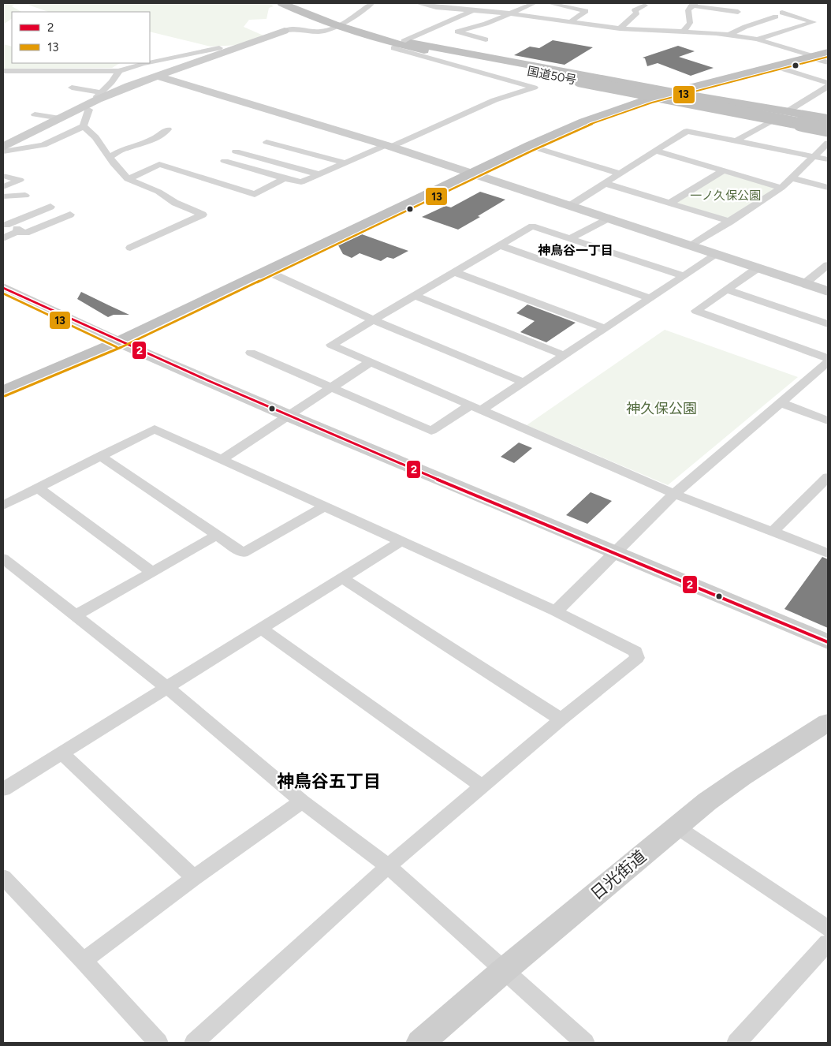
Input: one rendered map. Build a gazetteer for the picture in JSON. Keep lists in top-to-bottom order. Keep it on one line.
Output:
{"streets":{"highway":["国道50号"],"street":["日光街道"]},"districts":["神鳥谷一丁目","神鳥谷五丁目"],"parks":["一ノ久保公園","神久保公園"],"lines":["transit line 13","transit line 2"],"legend":["2","13"]}
